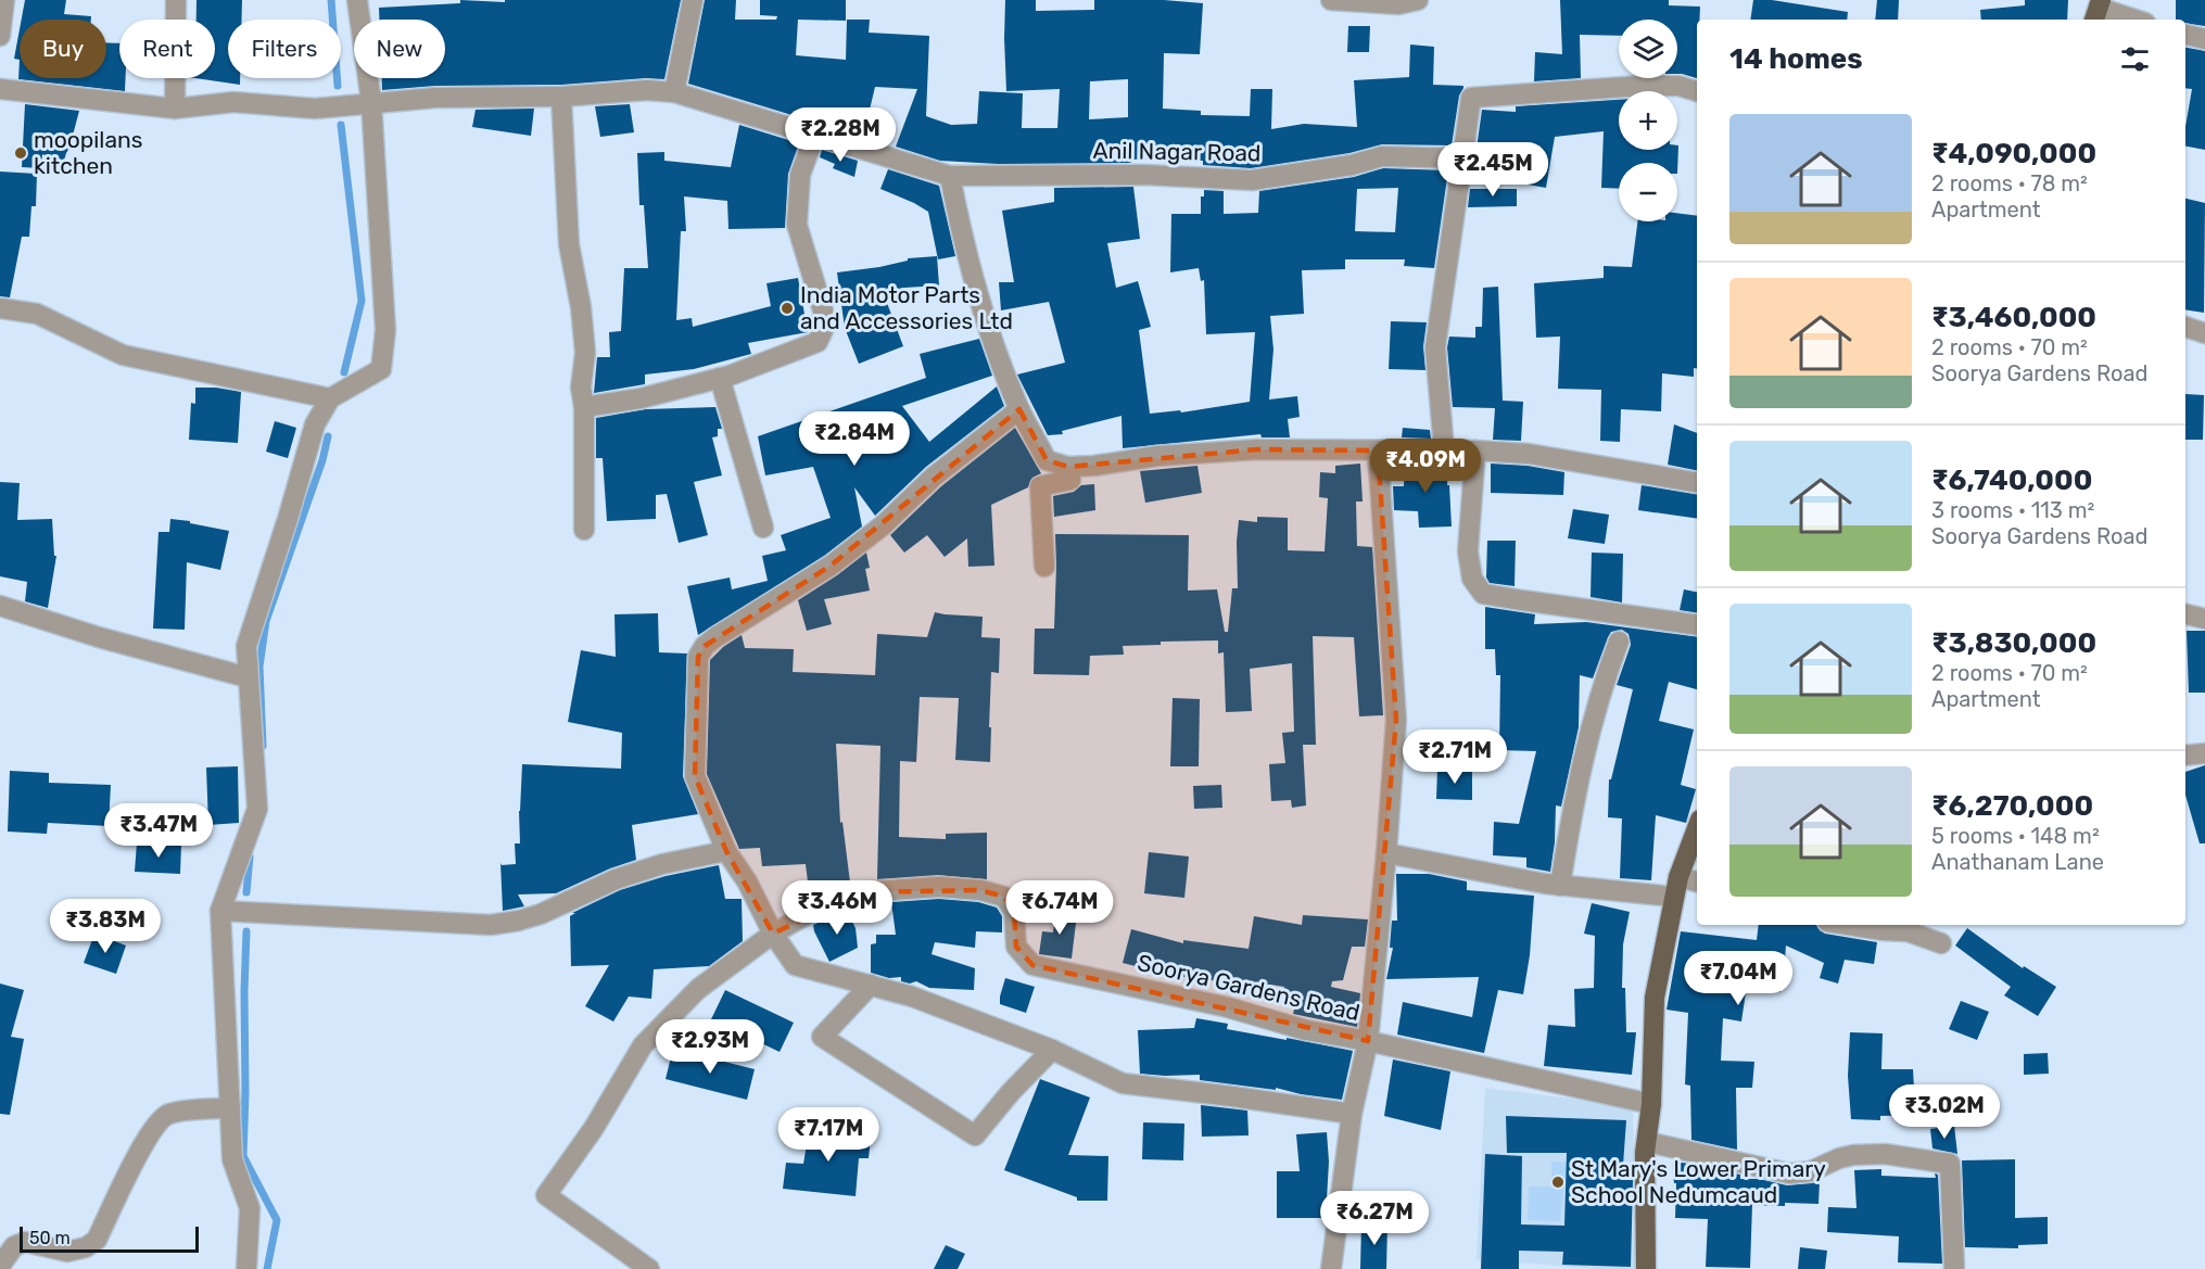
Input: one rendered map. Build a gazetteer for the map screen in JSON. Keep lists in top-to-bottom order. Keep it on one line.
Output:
{"streets":{"street":["Anil Nagar Road","Soorya Gardens Road"]},"places":["moopilans kitchen","India Motor Parts and Accessories Ltd","St Mary's Lower Primary School Nedumcaud"],"scale_bar":"50 m","page":{"map_buttons":["+","−"],"chip":["Buy","Rent","Filters","New"],"heading":"14 homes","list":[{"name":"₹4,090,000","note":"2 rooms · 78 m² · Apartment"},{"name":"₹3,460,000","note":"2 rooms · 70 m² · Soorya Gardens Road"},{"name":"₹6,740,000","note":"3 rooms · 113 m² · Soorya Gardens Road"},{"name":"₹3,830,000","note":"2 rooms · 70 m² · Apartment"},{"name":"₹6,270,000","note":"5 rooms · 148 m² · Anathanam Lane"}],"price":["₹2.28M","₹2.45M","₹2.84M","₹4.09M","₹2.71M","₹3.47M","₹3.46M","₹6.74M","₹3.83M","₹7.04M","₹2.93M","₹3.02M","₹7.17M","₹6.27M"],"scale":"50 m"}}
